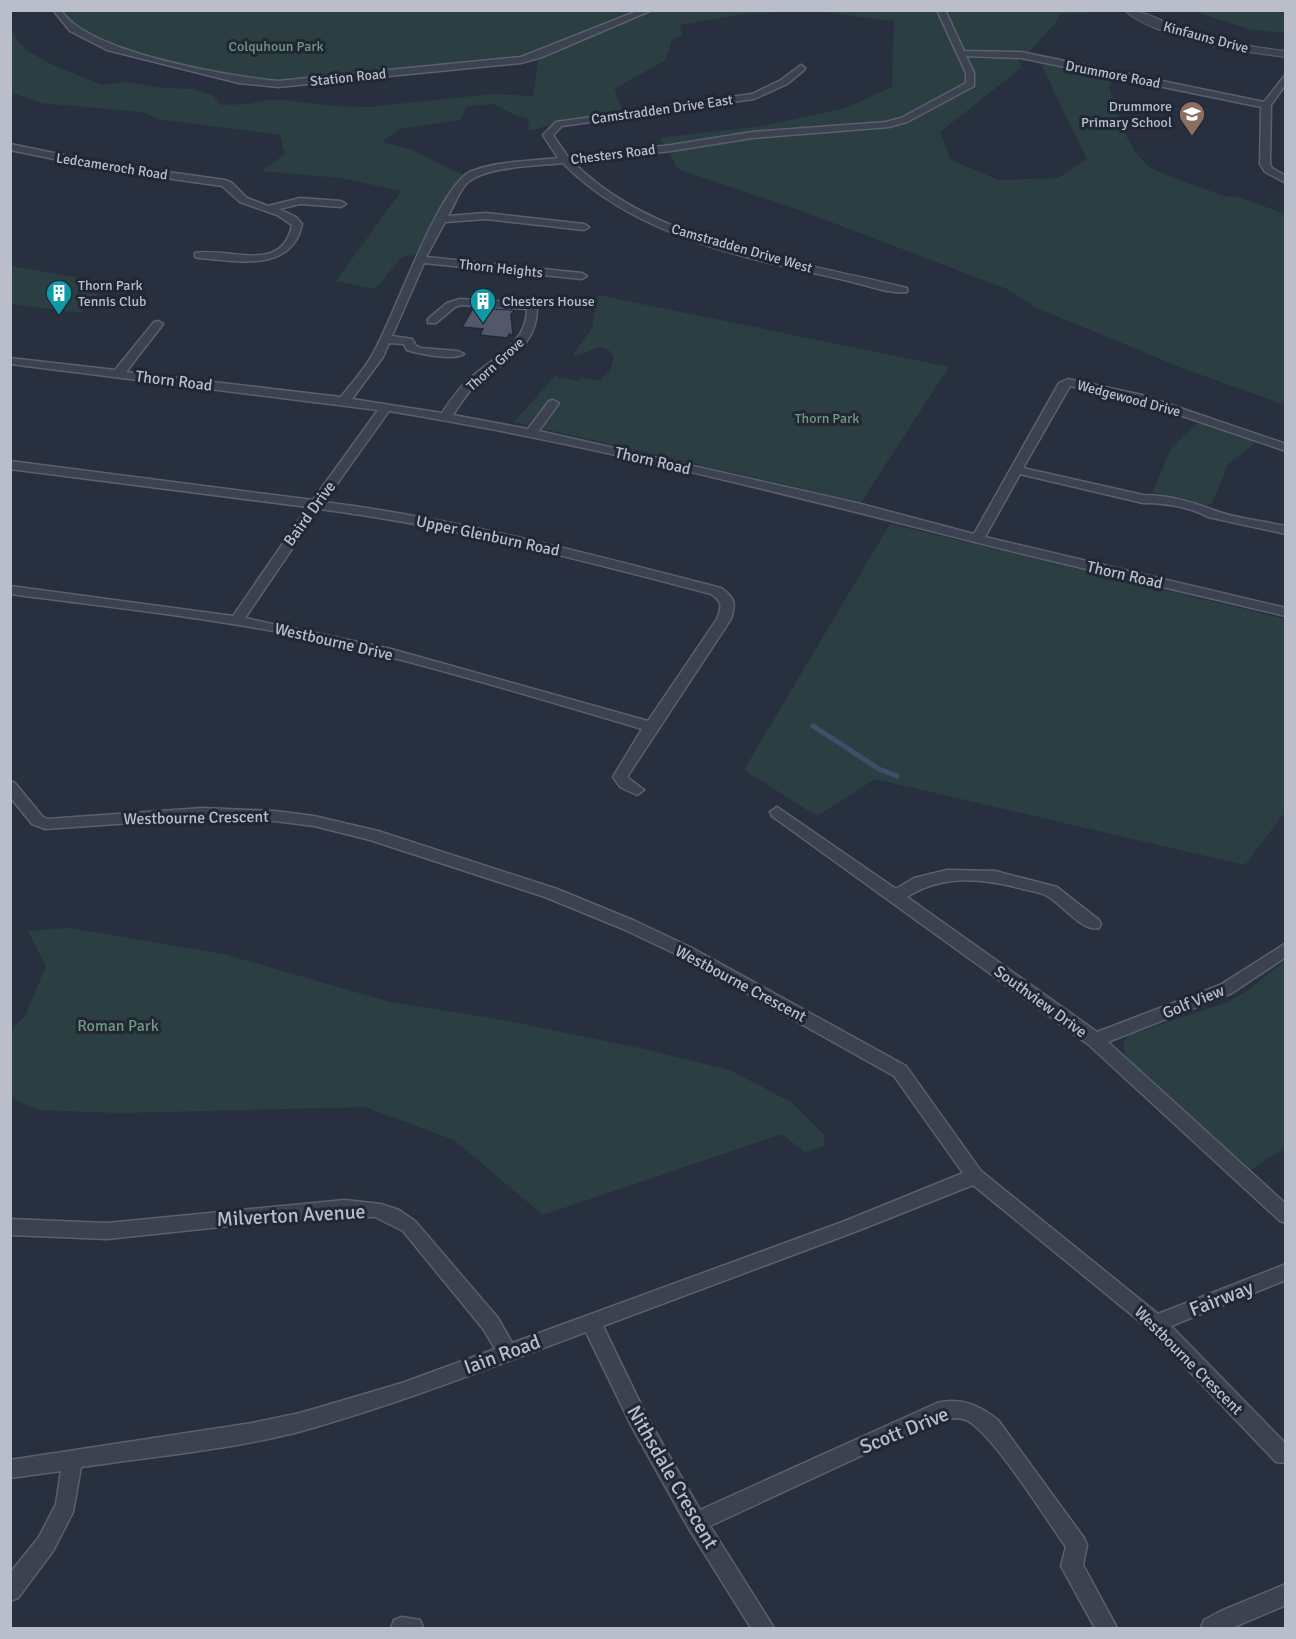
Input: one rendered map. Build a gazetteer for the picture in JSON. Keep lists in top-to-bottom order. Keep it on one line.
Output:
{"streets":{"street":["Kinfauns Drive","Drummore Road","Station Road","Camstradden Drive East","Chesters Road","Ledcameroch Road","Camstradden Drive West","Thorn Heights","Thorn Grove","Thorn Road","Wedgewood Drive","Baird Drive","Upper Glenburn Road","Westbourne Drive","Westbourne Crescent","Southview Drive","Golf View","Milverton Avenue","Fairway","Iain Road","Scott Drive","Nithsdale Crescent"]},"crossings":[["Drummore Road","Chesters Road"],["Camstradden Drive East","Chesters Road"],["Camstradden Drive East","Camstradden Drive West"],["Chesters Road","Camstradden Drive West"],["Chesters Road","Thorn Heights"],["Chesters Road","Thorn Road"],["Thorn Grove","Thorn Road"],["Thorn Road","Wedgewood Drive"],["Thorn Road","Baird Drive"],["Baird Drive","Upper Glenburn Road"],["Baird Drive","Westbourne Drive"],["Upper Glenburn Road","Westbourne Drive"],["Westbourne Crescent","Fairway"],["Westbourne Crescent","Iain Road"],["Southview Drive","Golf View"],["Milverton Avenue","Iain Road"],["Iain Road","Nithsdale Crescent"],["Scott Drive","Nithsdale Crescent"]],"parks":["Colquhoun Park","Thorn Park","Roman Park"],"places":{"school or university":["Drummore Primary School"],"building":["Thorn Park Tennis Club","Chesters House"]}}
